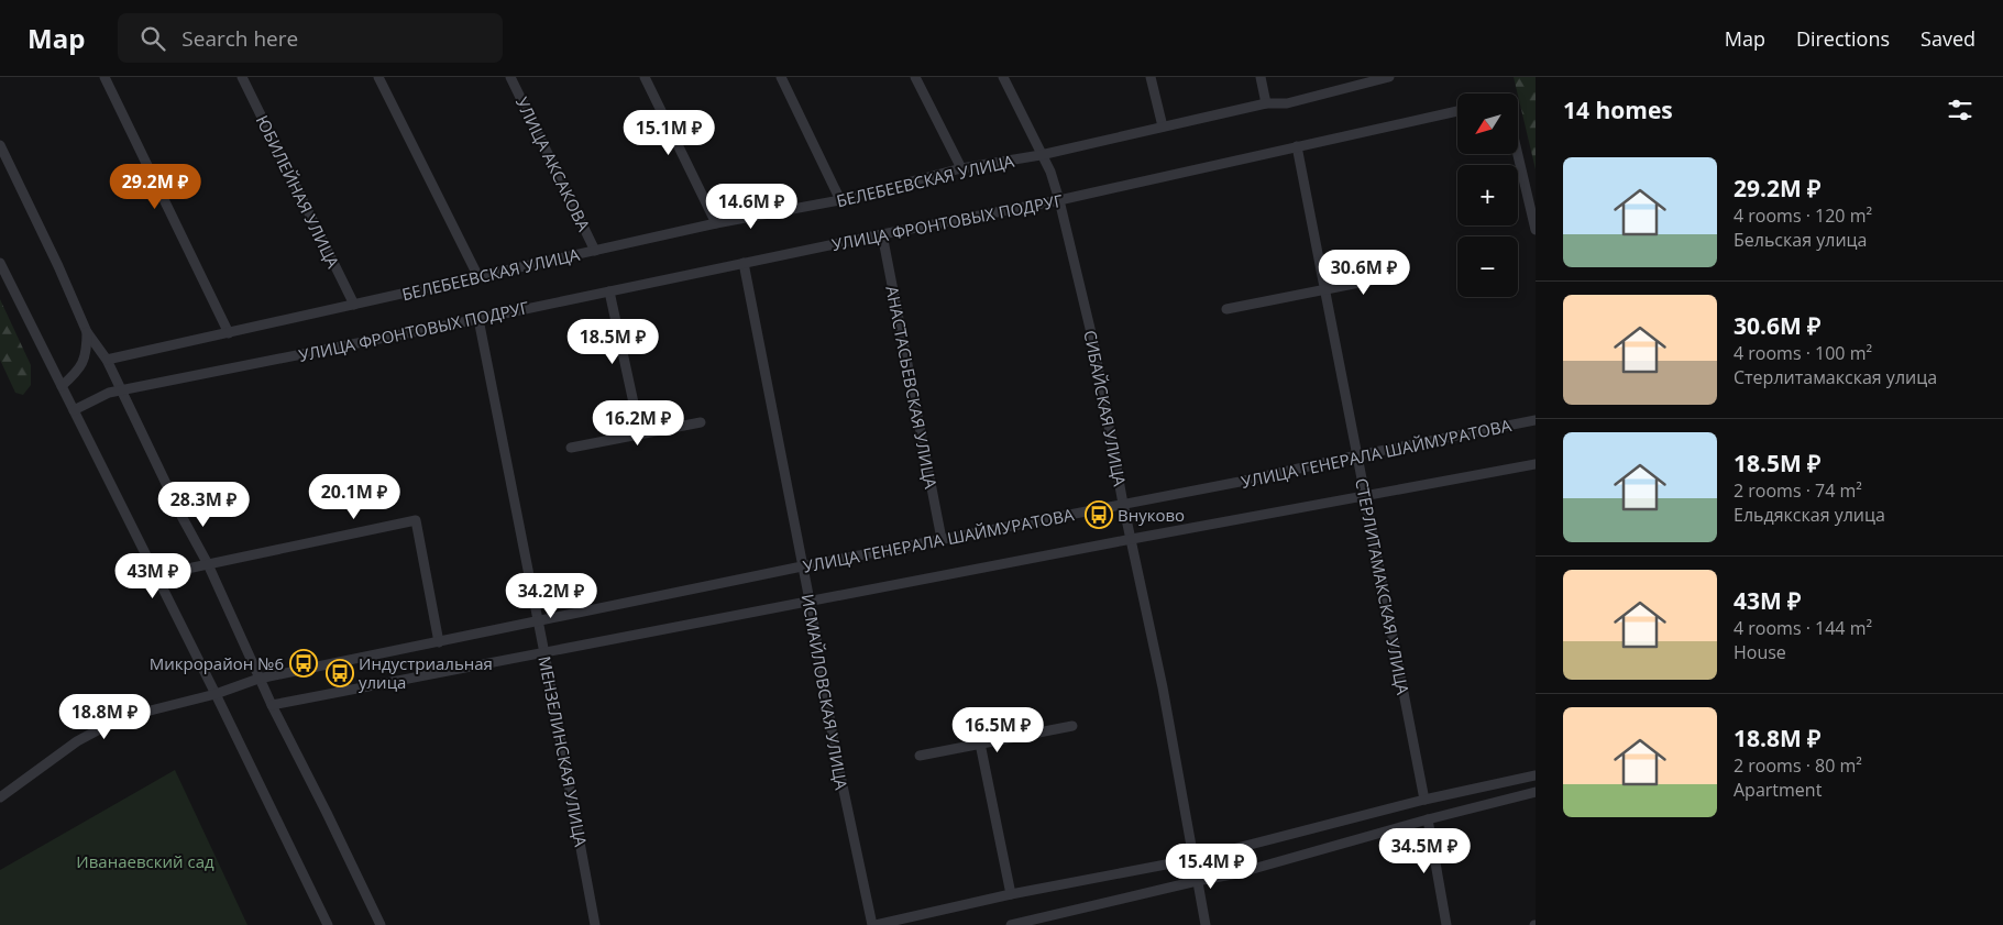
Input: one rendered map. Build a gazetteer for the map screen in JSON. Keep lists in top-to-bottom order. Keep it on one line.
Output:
{"streets":{"street":["УЛИЦА АКСАКОВА","БЕЛЕБЕЕВСКАЯ УЛИЦА","ЮБИЛЕЙНАЯ УЛИЦА","УЛИЦА ФРОНТОВЫХ ПОДРУГ","АНАСТАСЬЕВСКАЯ УЛИЦА","СИБАЙСКАЯ УЛИЦА","УЛИЦА ГЕНЕРАЛА ШАЙМУРАТОВА","СТЕРЛИТАМАКСКАЯ УЛИЦА","ИСМАЙЛОВСКАЯ УЛИЦА","МЕНЗЕЛИНСКАЯ УЛИЦА"]},"crossings":[["УЛИЦА АКСАКОВА","БЕЛЕБЕЕВСКАЯ УЛИЦА"],["БЕЛЕБЕЕВСКАЯ УЛИЦА","ЮБИЛЕЙНАЯ УЛИЦА"],["БЕЛЕБЕЕВСКАЯ УЛИЦА","СИБАЙСКАЯ УЛИЦА"],["УЛИЦА ФРОНТОВЫХ ПОДРУГ","АНАСТАСЬЕВСКАЯ УЛИЦА"],["УЛИЦА ФРОНТОВЫХ ПОДРУГ","СИБАЙСКАЯ УЛИЦА"],["УЛИЦА ФРОНТОВЫХ ПОДРУГ","СТЕРЛИТАМАКСКАЯ УЛИЦА"],["УЛИЦА ФРОНТОВЫХ ПОДРУГ","ИСМАЙЛОВСКАЯ УЛИЦА"],["УЛИЦА ФРОНТОВЫХ ПОДРУГ","МЕНЗЕЛИНСКАЯ УЛИЦА"],["АНАСТАСЬЕВСКАЯ УЛИЦА","УЛИЦА ГЕНЕРАЛА ШАЙМУРАТОВА"],["СИБАЙСКАЯ УЛИЦА","УЛИЦА ГЕНЕРАЛА ШАЙМУРАТОВА"],["УЛИЦА ГЕНЕРАЛА ШАЙМУРАТОВА","СТЕРЛИТАМАКСКАЯ УЛИЦА"],["УЛИЦА ГЕНЕРАЛА ШАЙМУРАТОВА","ИСМАЙЛОВСКАЯ УЛИЦА"],["УЛИЦА ГЕНЕРАЛА ШАЙМУРАТОВА","МЕНЗЕЛИНСКАЯ УЛИЦА"]],"parks":["Иванаевский сад"],"places":{"bus stop":["Внуково","Микрорайон №6","Индустриальная улица"]},"north":"bottom left","page":{"header":"Map","search":"Search here","nav":["Map","Directions","Saved"],"heading":"14 homes","map_buttons":["+","−"],"price":["15.1M ₽","29.2M ₽","14.6M ₽","30.6M ₽","18.5M ₽","16.2M ₽","20.1M ₽","28.3M ₽","43M ₽","34.2M ₽","18.8M ₽","16.5M ₽","34.5M ₽","15.4M ₽"],"list":[{"name":"29.2M ₽","note":"4 rooms · 120 m² · Бельская улица"},{"name":"30.6M ₽","note":"4 rooms · 100 m² · Стерлитамакская улица"},{"name":"18.5M ₽","note":"2 rooms · 74 m² · Ельдякская улица"},{"name":"43M ₽","note":"4 rooms · 144 m² · House"},{"name":"18.8M ₽","note":"2 rooms · 80 m² · Apartment"}]}}
